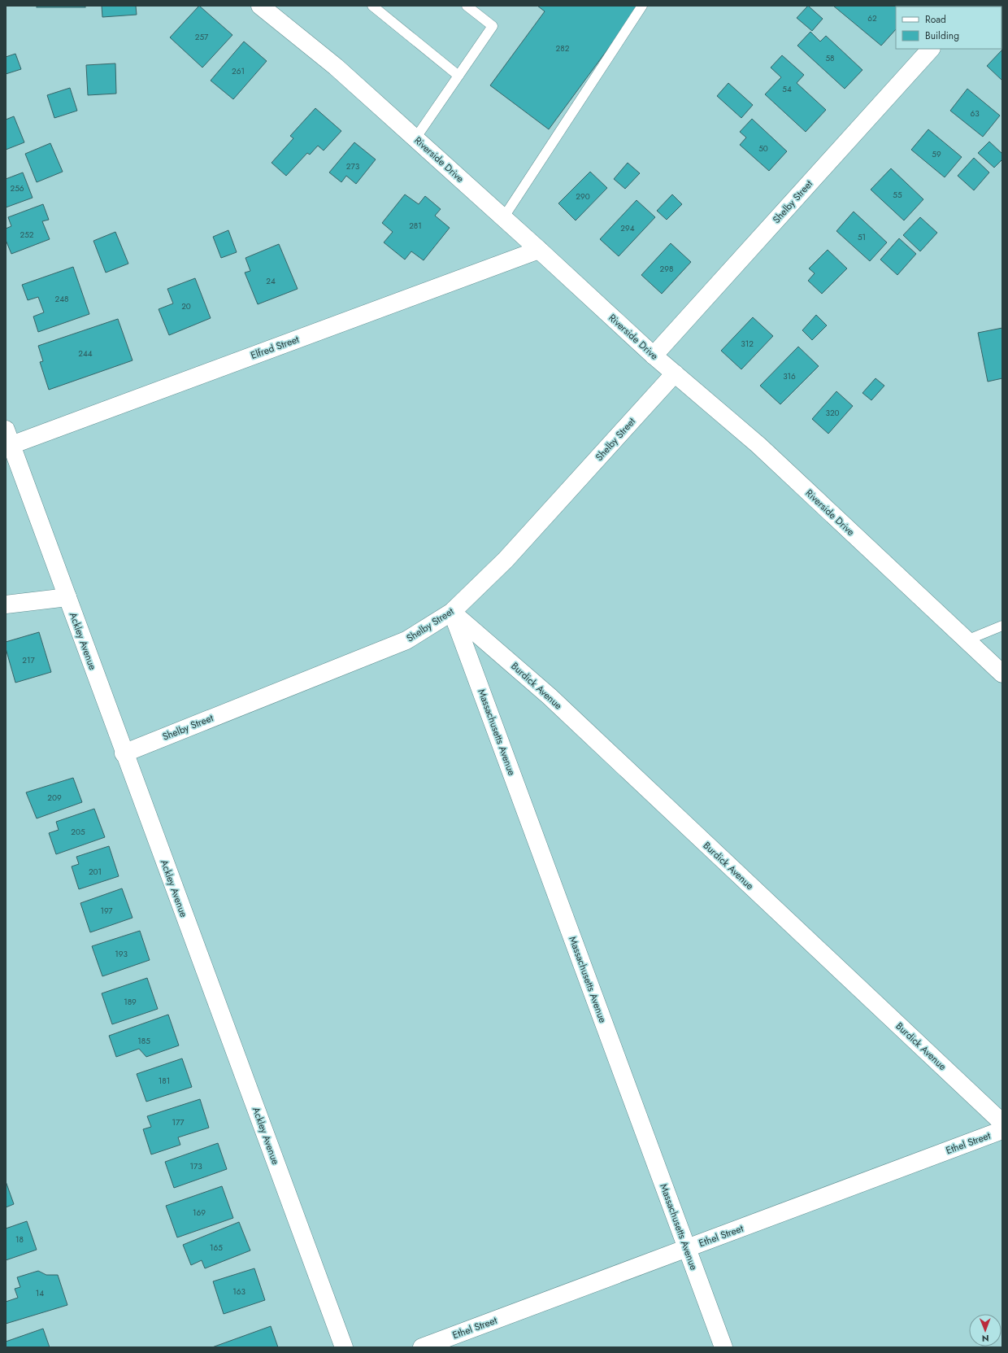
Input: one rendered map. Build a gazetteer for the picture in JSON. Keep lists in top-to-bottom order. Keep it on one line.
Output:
{"streets":{"street":["Riverside Drive","Shelby Street","Elfred Street","Ackley Avenue","Burdick Avenue","Massachusetts Avenue","Ethel Street"]},"crossings":[["Riverside Drive","Shelby Street"],["Riverside Drive","Elfred Street"],["Shelby Street","Ackley Avenue"],["Shelby Street","Burdick Avenue"],["Shelby Street","Massachusetts Avenue"],["Elfred Street","Ackley Avenue"],["Burdick Avenue","Massachusetts Avenue"],["Massachusetts Avenue","Ethel Street"]],"house_numbers":["62","257","282","58","261","54","63","50","59","273","256","55","290","281","294","252","51","298","24","248","20","312","244","316","320","217","209","205","201","197","193","189","185","181","177","173","169","18","165","163","14"],"legend":["Road","Building"],"north":"bottom"}
